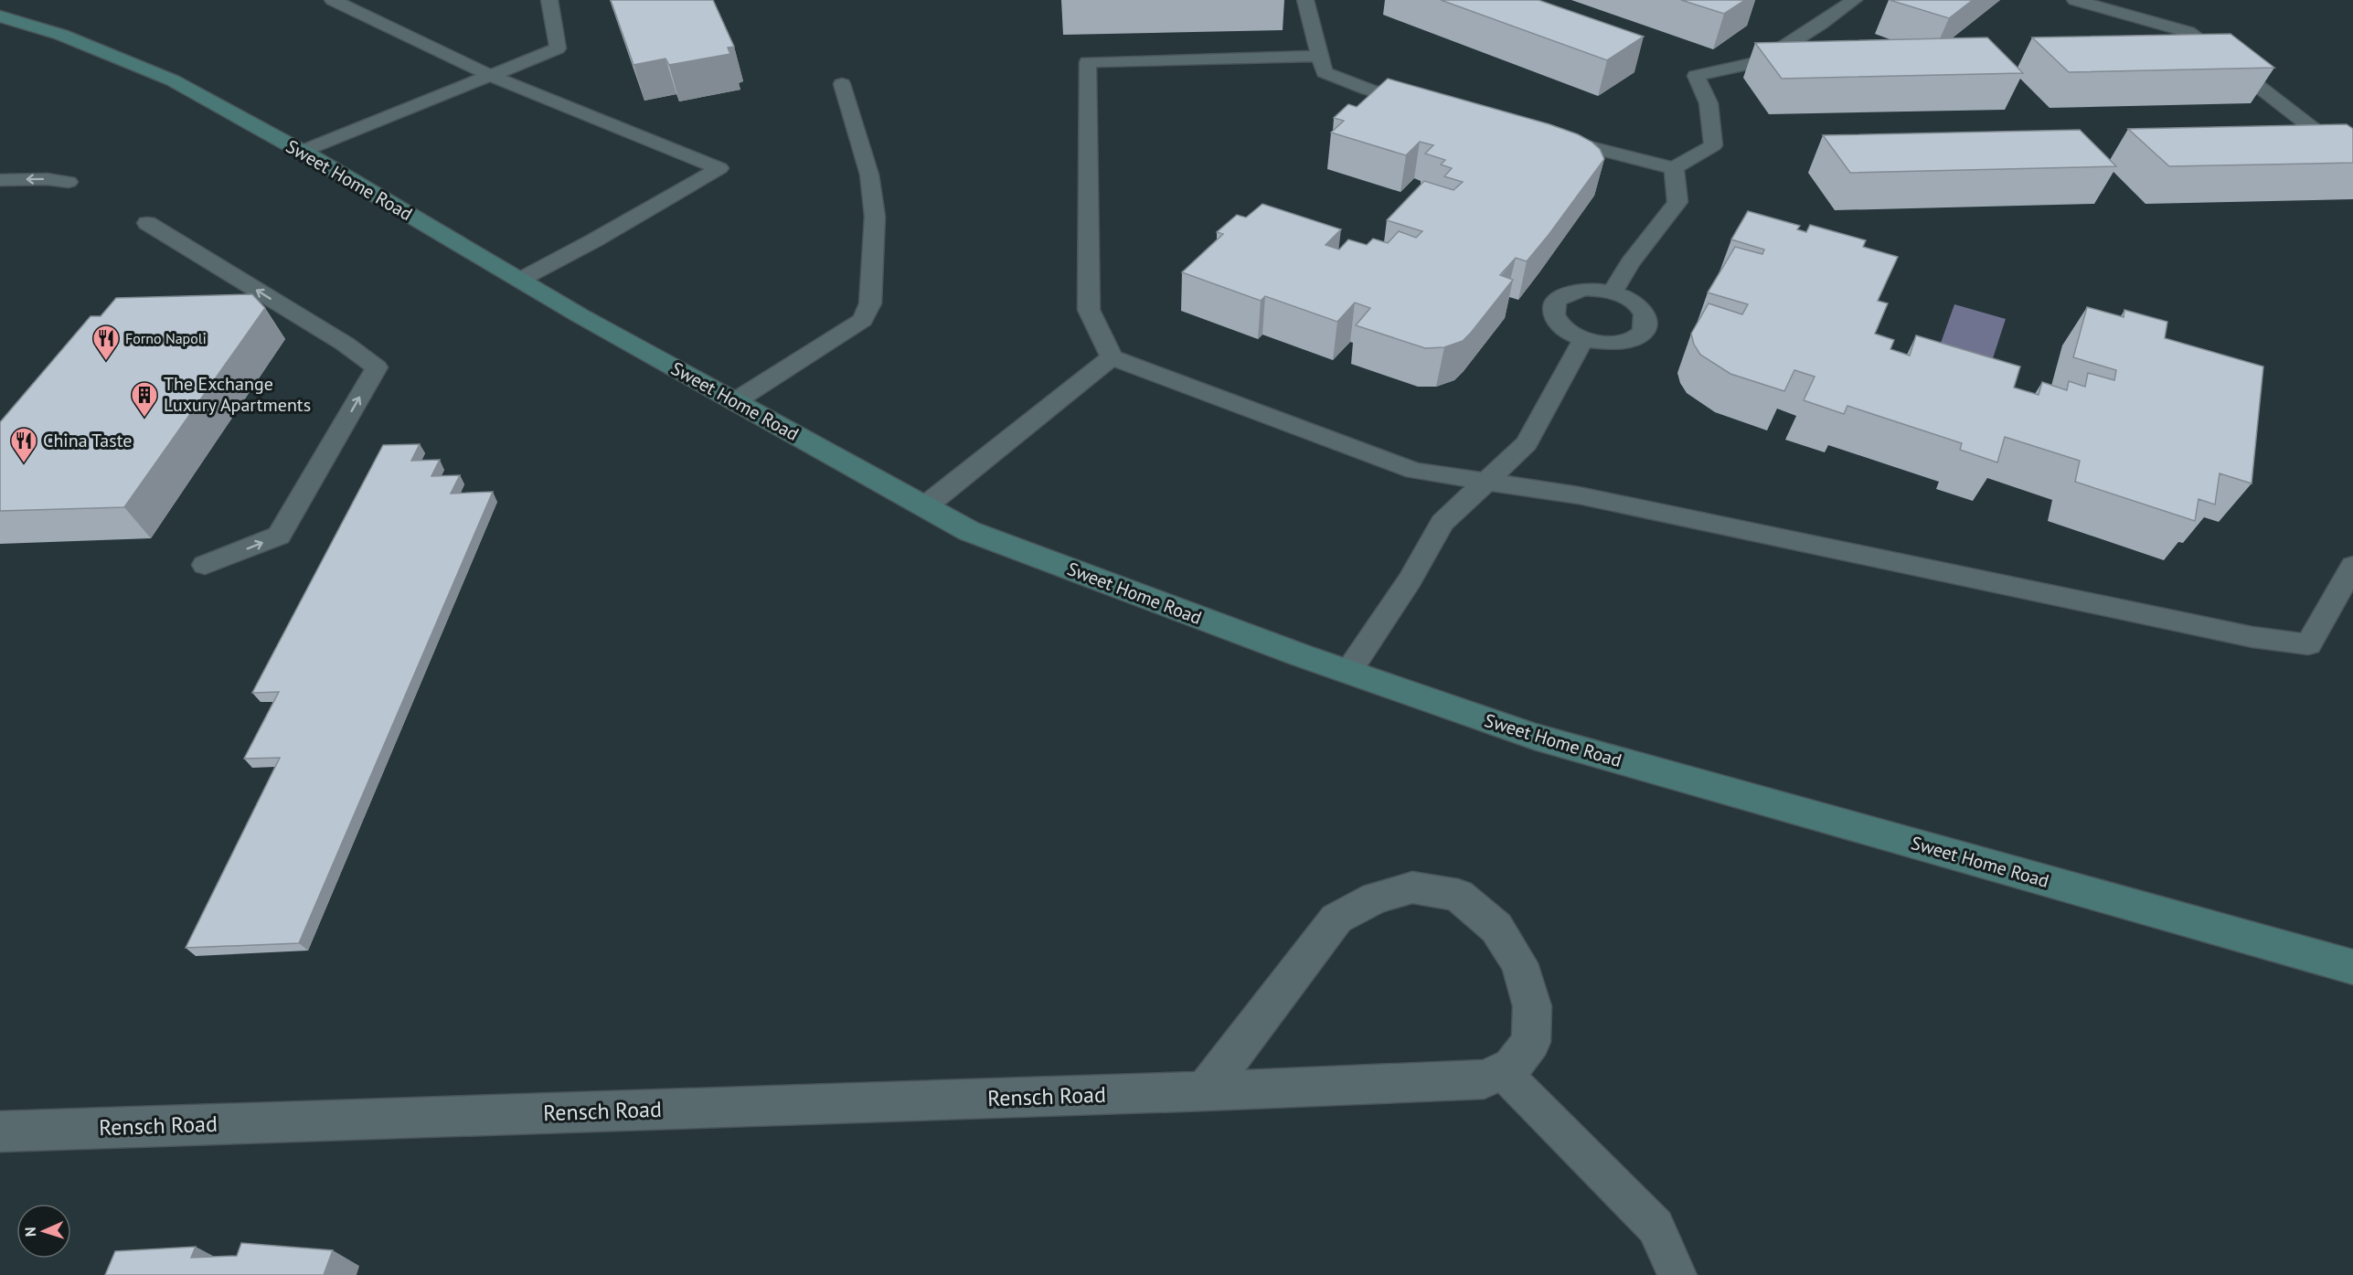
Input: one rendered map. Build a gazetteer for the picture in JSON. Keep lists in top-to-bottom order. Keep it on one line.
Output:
{"streets":{"main road":["Sweet Home Road"],"street":["Rensch Road"]},"places":{"restaurant":["Forno Napoli","China Taste"],"building":["The Exchange Luxury Apartments"]},"north":"left"}
